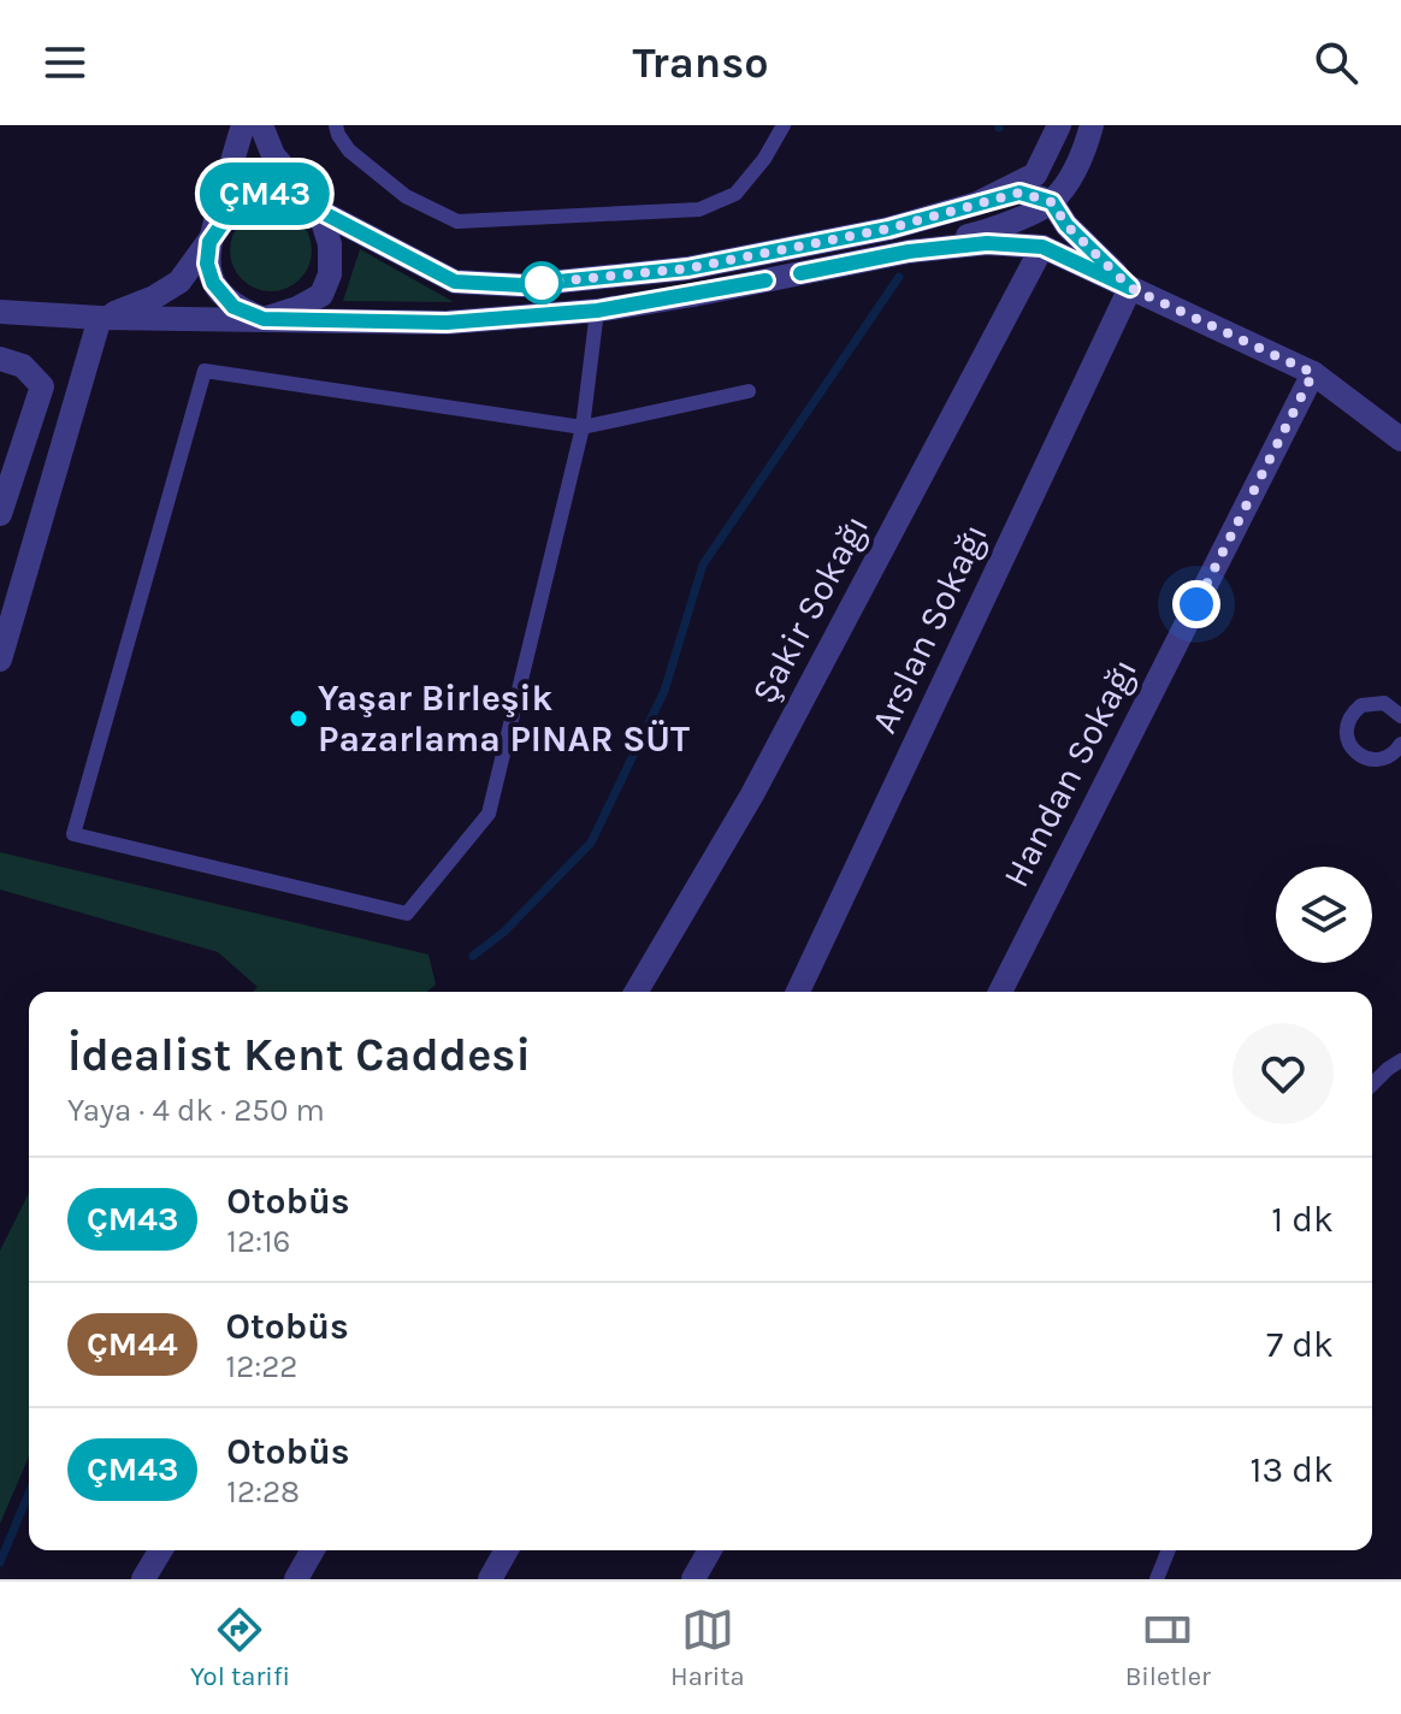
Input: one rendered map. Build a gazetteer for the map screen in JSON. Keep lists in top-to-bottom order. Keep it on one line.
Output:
{"streets":{"street":["Şakir Sokağı","Arslan Sokağı","Handan Sokağı"]},"places":["Yaşar Birleşik Pazarlama PINAR SÜT"],"lines":["bus line ÇM43"],"page":{"header":"Transo","on_map":"ÇM43","heading":["İdealist Kent Caddesi","Yaya · 4 dk · 250 m"],"list":[{"mark":"ÇM43","name":"Otobüs","note":"12:16","value":"1 dk"},{"mark":"ÇM44","name":"Otobüs","note":"12:22","value":"7 dk"},{"mark":"ÇM43","name":"Otobüs","note":"12:28","value":"13 dk"}],"tabs":["Yol tarifi","Harita","Biletler"]}}
